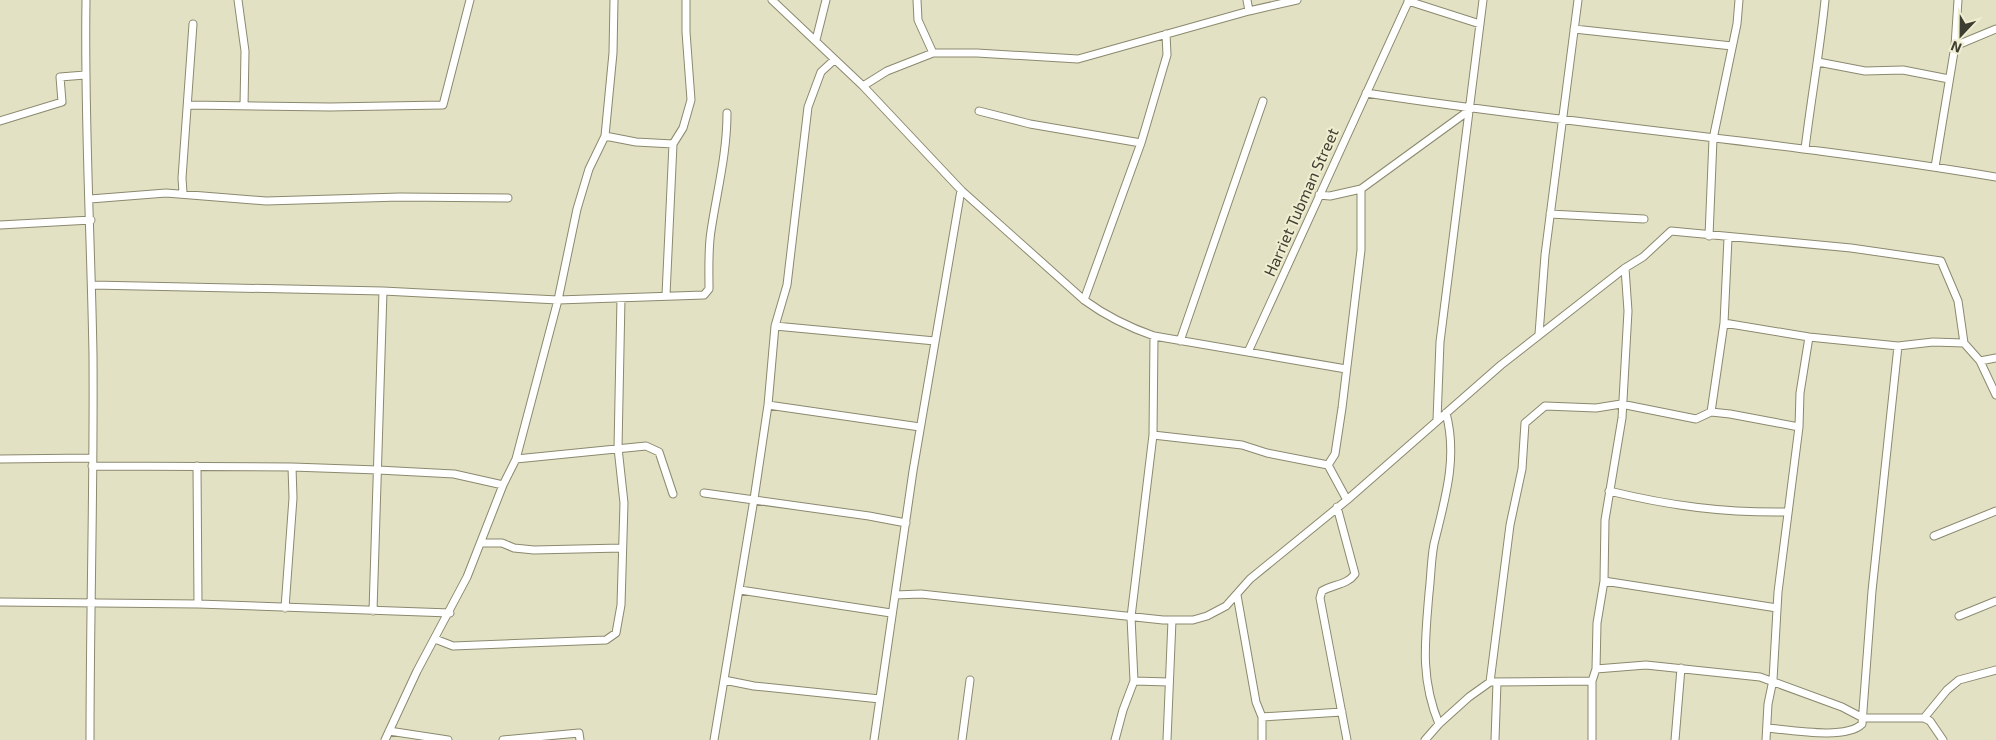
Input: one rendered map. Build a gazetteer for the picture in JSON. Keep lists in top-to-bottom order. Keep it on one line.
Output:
{"streets":{"street":["Harriet Tubman Street"]},"north":"bottom"}
